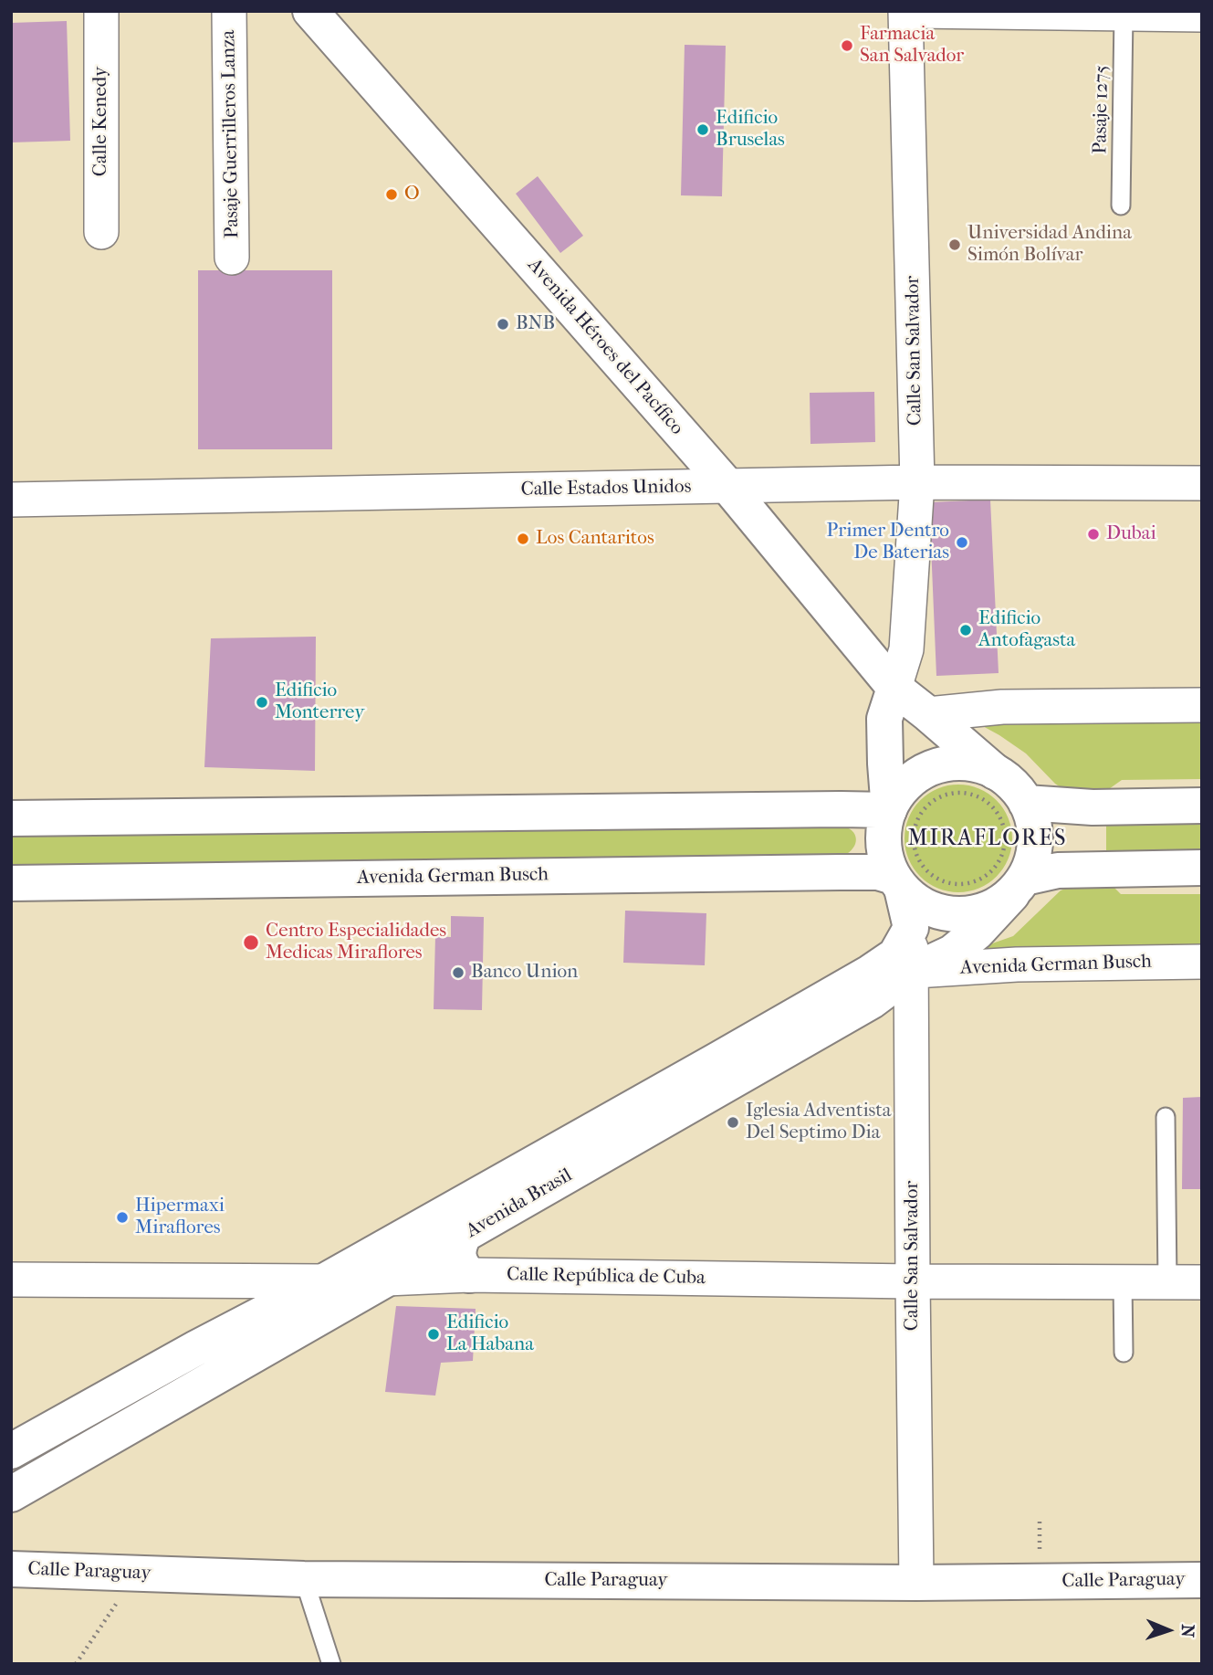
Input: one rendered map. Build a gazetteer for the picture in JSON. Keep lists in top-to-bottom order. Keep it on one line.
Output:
{"streets":{"main road":["Avenida Héroes del Pacífico","Avenida German Busch","Avenida Brasil","Calle Paraguay"],"street":["Calle Kenedy","Pasaje Guerrilleros Lanza","Calle San Salvador","Calle Estados Unidos","Calle República de Cuba"],"lane":["Pasaje 1275"]},"crossings":[["Avenida Héroes del Pacífico","Calle San Salvador"],["Avenida Héroes del Pacífico","Calle Estados Unidos"],["Calle San Salvador","Calle Estados Unidos"],["Calle San Salvador","Avenida German Busch"],["Calle San Salvador","Avenida Brasil"],["Calle San Salvador","Calle República de Cuba"],["Calle San Salvador","Calle Paraguay"],["Avenida German Busch","Avenida Brasil"],["Avenida Brasil","Calle República de Cuba"]],"districts":["MIRAFLORES"],"places":["Farmacia San Salvador","Edificio Bruselas","O","Universidad Andina Simón Bolívar","BNB","Dubai","Los Cantaritos","Primer Dentro De Baterias","Edificio Antofagasta","Edificio Monterrey","Centro Especialidades Medicas Miraflores","Banco Union","Iglesia Adventista Del Septimo Dia","Hipermaxi Miraflores","Edificio La Habana"],"north":"right"}
